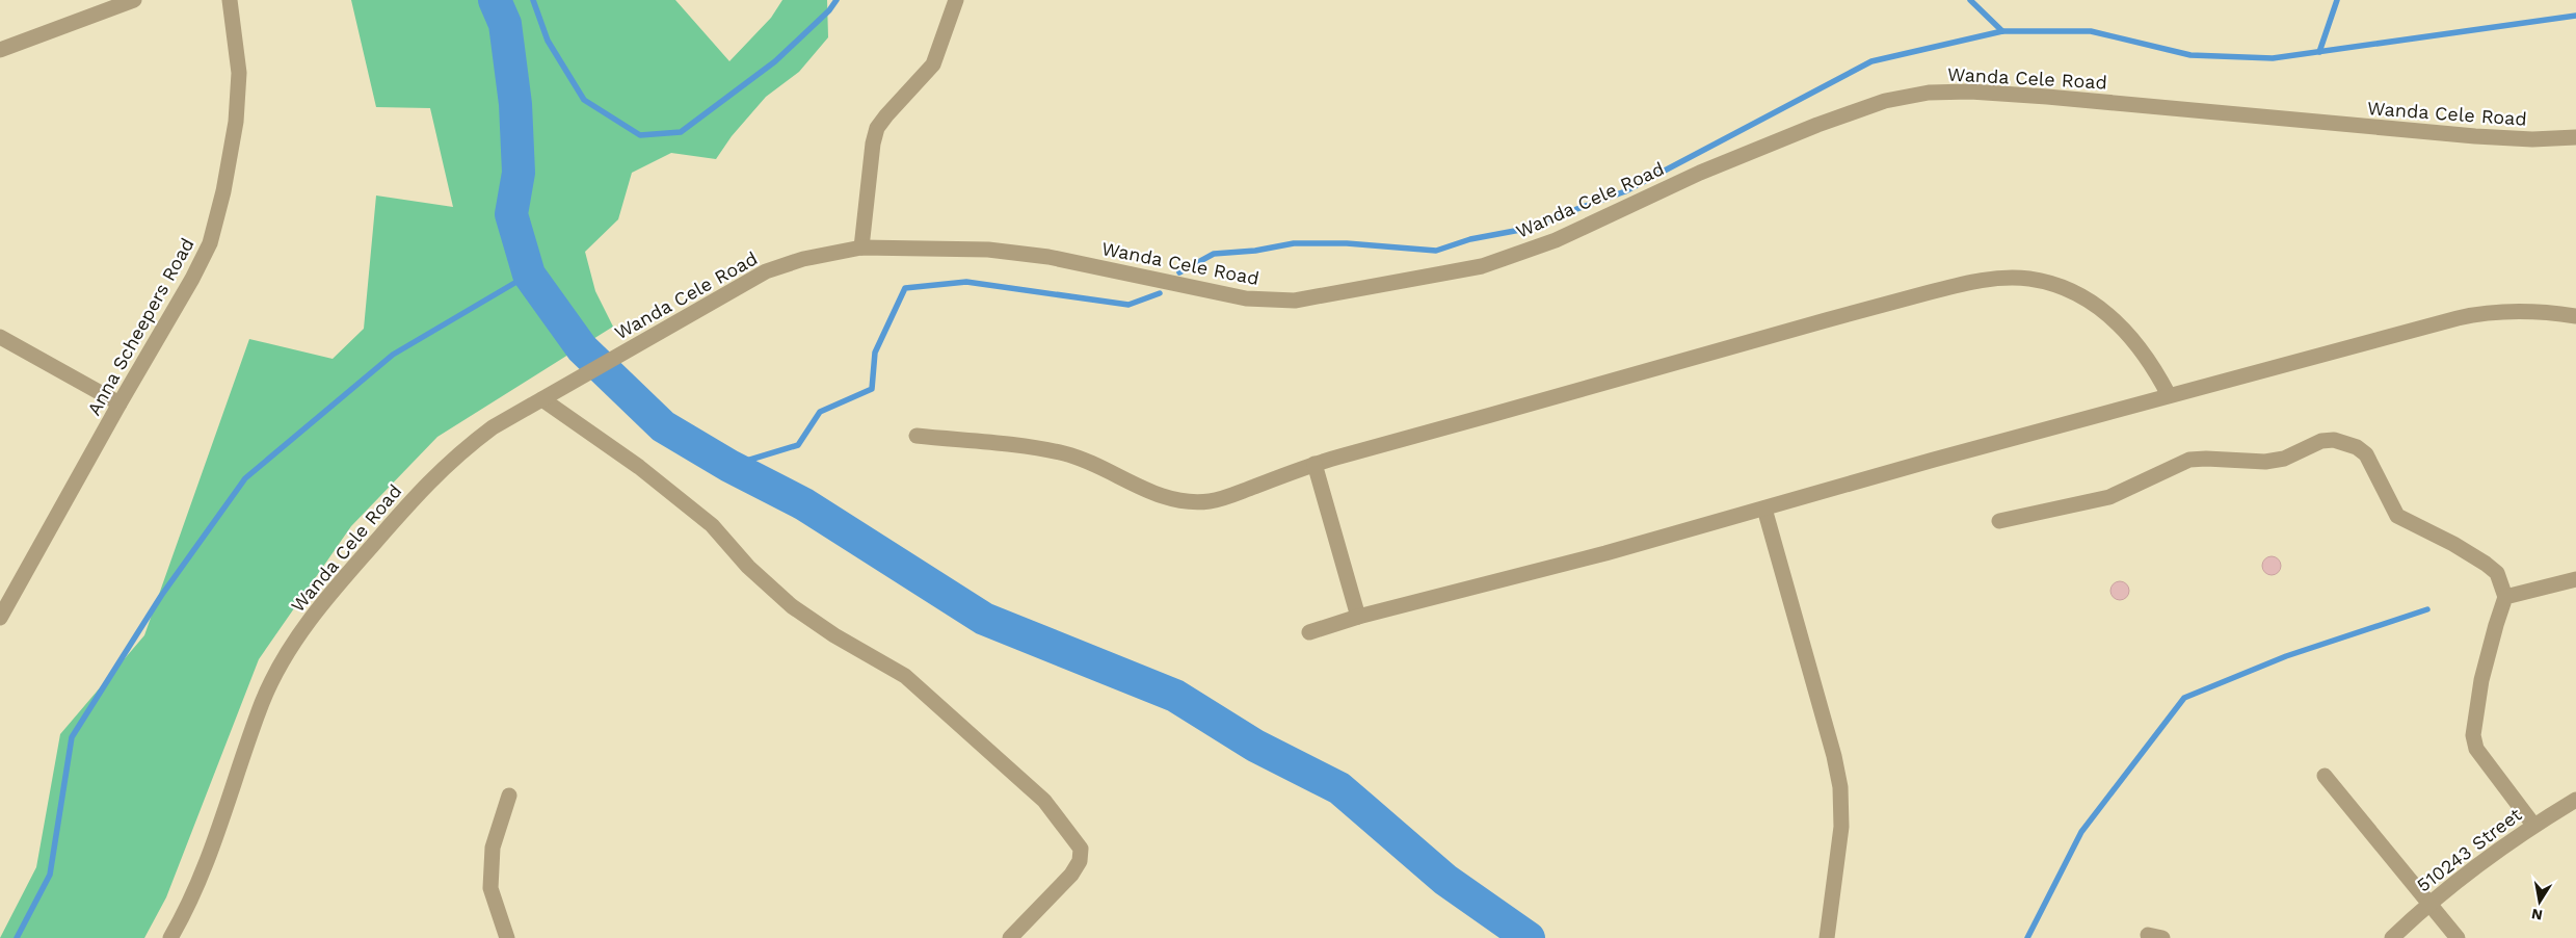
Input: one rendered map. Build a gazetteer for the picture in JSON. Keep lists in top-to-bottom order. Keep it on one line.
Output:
{"streets":{"street":["Wanda Cele Road","Anna Scheepers Road","510243 Street"]},"north":"bottom"}
